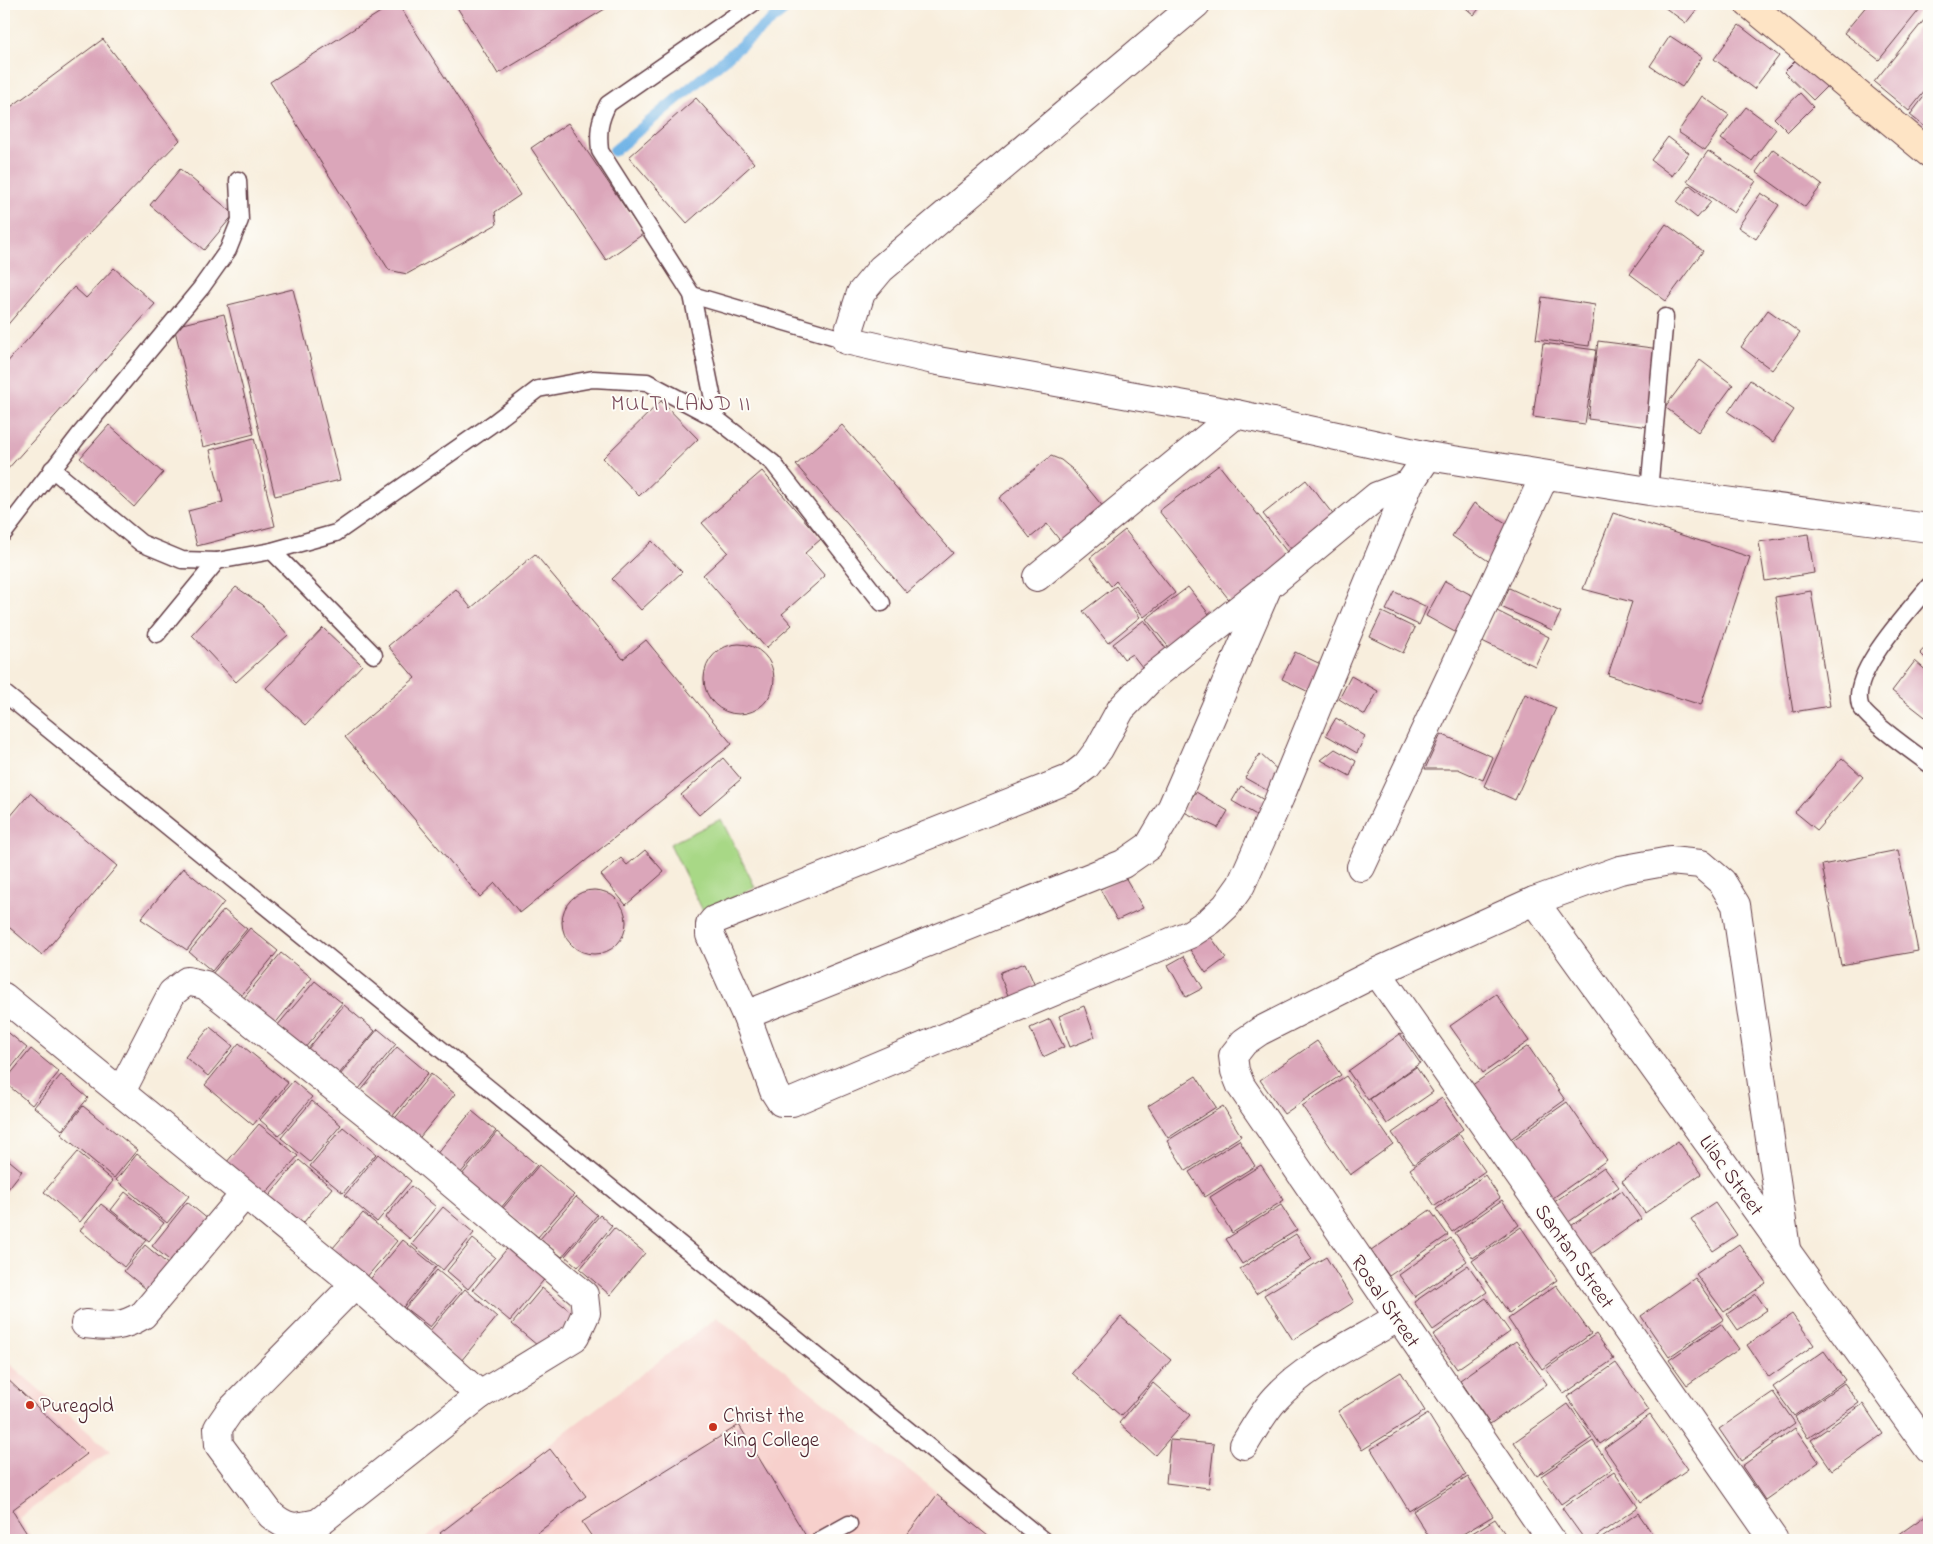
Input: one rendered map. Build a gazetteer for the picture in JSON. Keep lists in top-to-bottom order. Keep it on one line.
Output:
{"streets":{"street":["Lilac Street","Santan Street","Rosal Street"]},"crossings":[["Santan Street","Rosal Street"]],"districts":["MULTI LAND II"],"places":["Puregold","Christ the King College"]}
